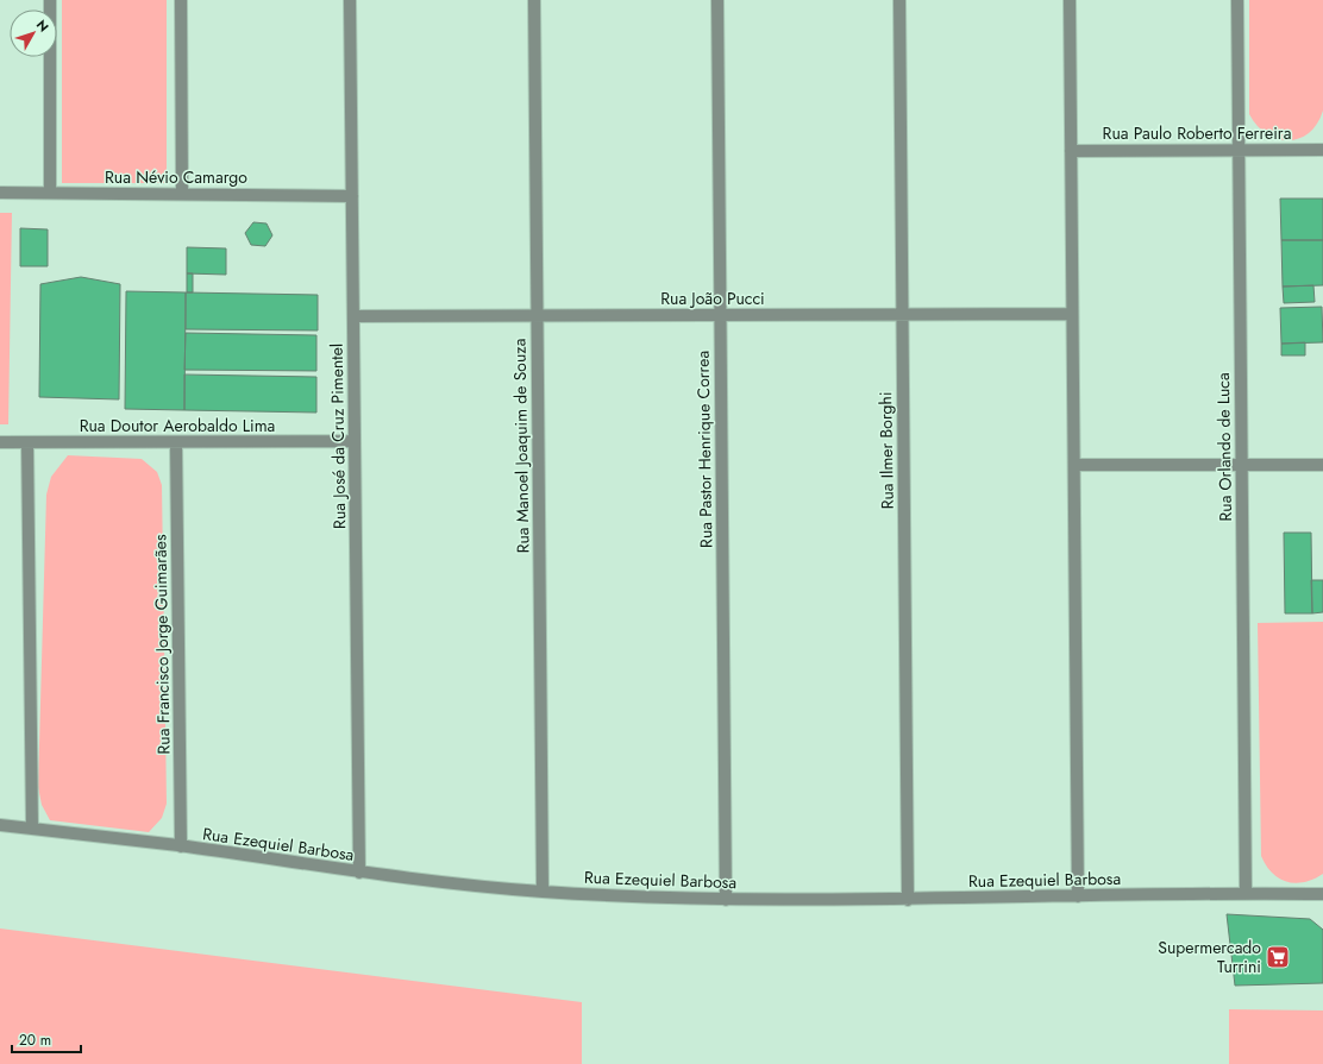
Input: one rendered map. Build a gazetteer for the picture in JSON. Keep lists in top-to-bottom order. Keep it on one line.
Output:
{"streets":{"street":["Rua Paulo Roberto Ferreira","Rua Névio Camargo","Rua João Pucci","Rua Doutor Aerobaldo Lima","Rua José da Cruz Pimentel","Rua Manoel Joaquim de Souza","Rua Orlando de Luca","Rua Pastor Henrique Correa","Rua Ilmer Borghi","Rua Francisco Jorge Guimarães","Rua Ezequiel Barbosa"]},"crossings":[["Rua Paulo Roberto Ferreira","Rua Orlando de Luca"],["Rua Névio Camargo","Rua José da Cruz Pimentel"],["Rua João Pucci","Rua José da Cruz Pimentel"],["Rua João Pucci","Rua Manoel Joaquim de Souza"],["Rua João Pucci","Rua Pastor Henrique Correa"],["Rua João Pucci","Rua Ilmer Borghi"],["Rua Doutor Aerobaldo Lima","Rua José da Cruz Pimentel"],["Rua Doutor Aerobaldo Lima","Rua Francisco Jorge Guimarães"],["Rua José da Cruz Pimentel","Rua Ezequiel Barbosa"],["Rua Manoel Joaquim de Souza","Rua Ezequiel Barbosa"],["Rua Orlando de Luca","Rua Ezequiel Barbosa"],["Rua Pastor Henrique Correa","Rua Ezequiel Barbosa"],["Rua Ilmer Borghi","Rua Ezequiel Barbosa"],["Rua Francisco Jorge Guimarães","Rua Ezequiel Barbosa"]],"places":{"supermarket":["Supermercado Turrini"]},"scale_bar":"20 m","north":"top right"}
